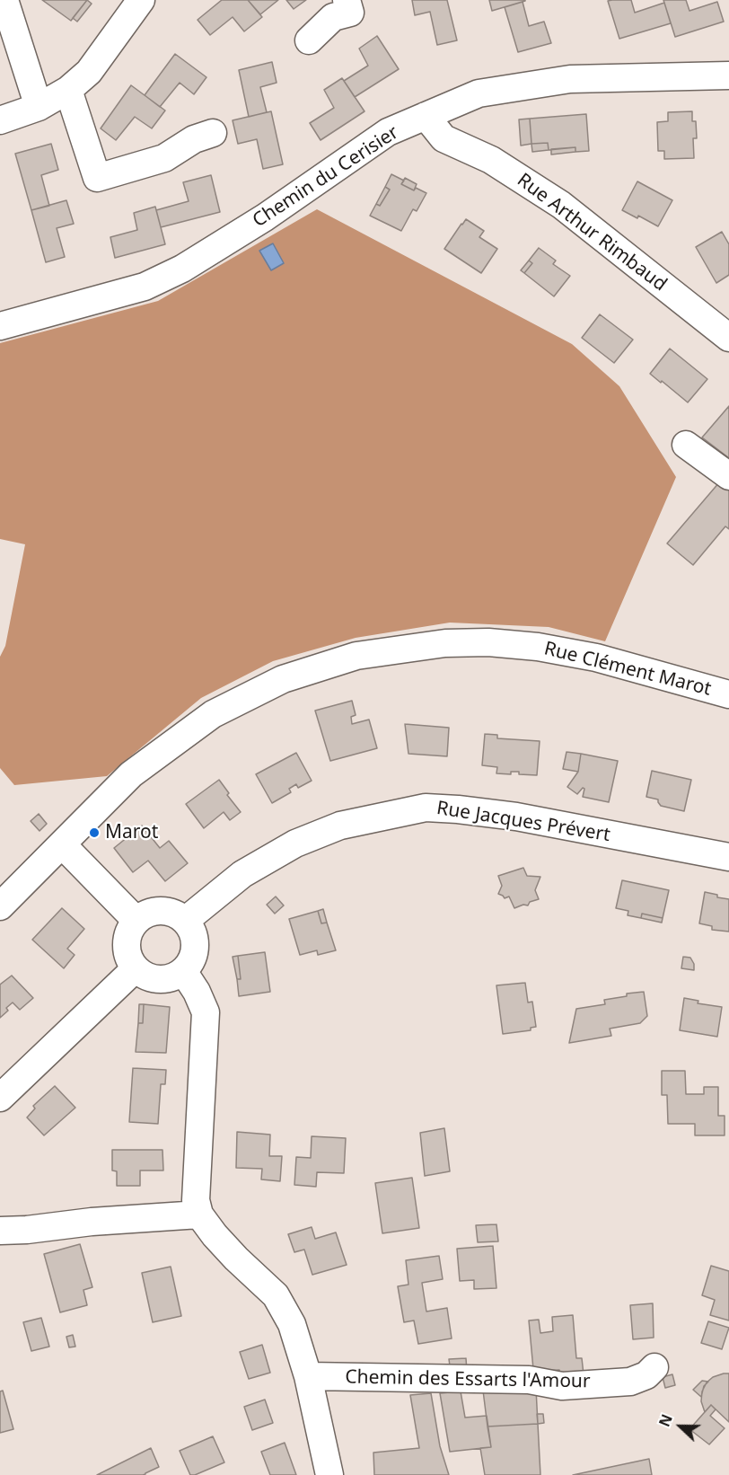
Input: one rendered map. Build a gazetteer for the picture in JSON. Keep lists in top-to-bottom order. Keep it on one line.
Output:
{"streets":{"street":["Chemin du Cerisier","Rue Arthur Rimbaud","Rue Clément Marot","Rue Jacques Prévert","Chemin des Essarts l'Amour"]},"crossings":[["Chemin du Cerisier","Rue Arthur Rimbaud"]],"places":["Marot"],"north":"left"}
